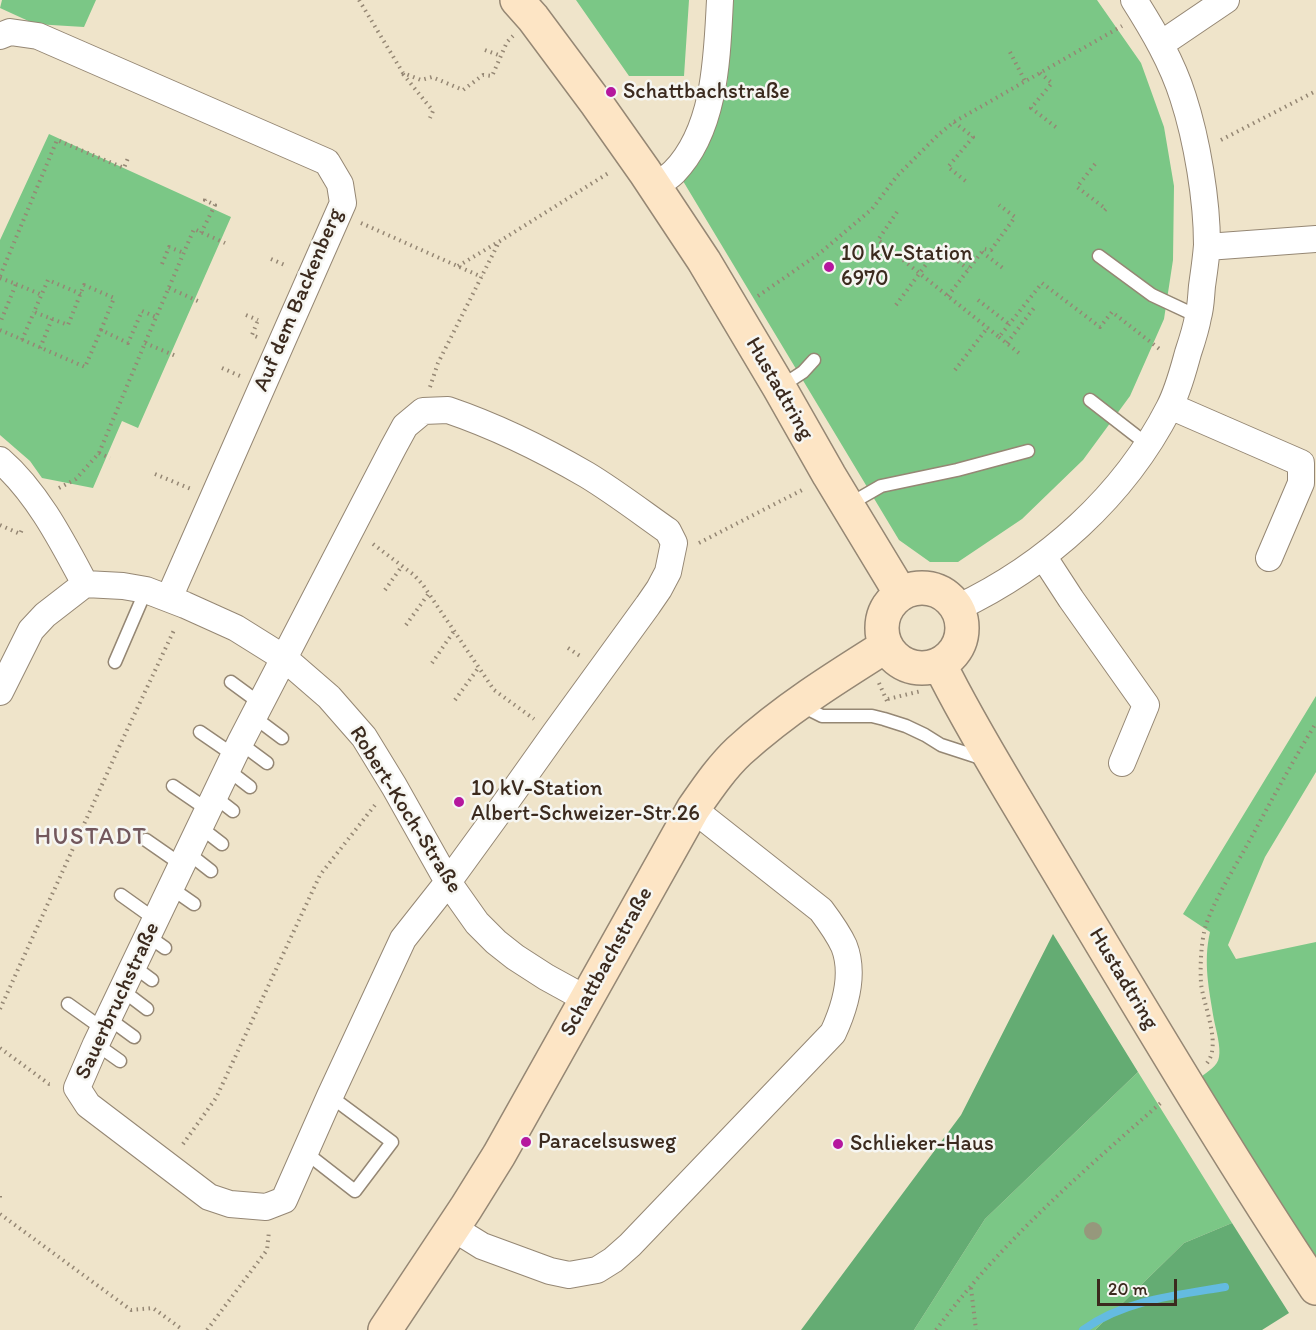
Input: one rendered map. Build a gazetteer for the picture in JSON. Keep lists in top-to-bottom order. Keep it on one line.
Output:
{"streets":{"street":["Auf dem Backenberg","Hustadtring","Robert-Koch-Straße","Schattbachstraße","Sauerbruchstraße"]},"crossings":[["Auf dem Backenberg","Robert-Koch-Straße"],["Hustadtring","Schattbachstraße"],["Robert-Koch-Straße","Schattbachstraße"],["Robert-Koch-Straße","Sauerbruchstraße"]],"districts":["HUSTADT"],"places":["Schattbachstraße","10 kV-Station 6970","10 kV-Station Albert-Schweizer-Str.26","Paracelsusweg","Schlieker-Haus"],"scale_bar":"20 m"}
